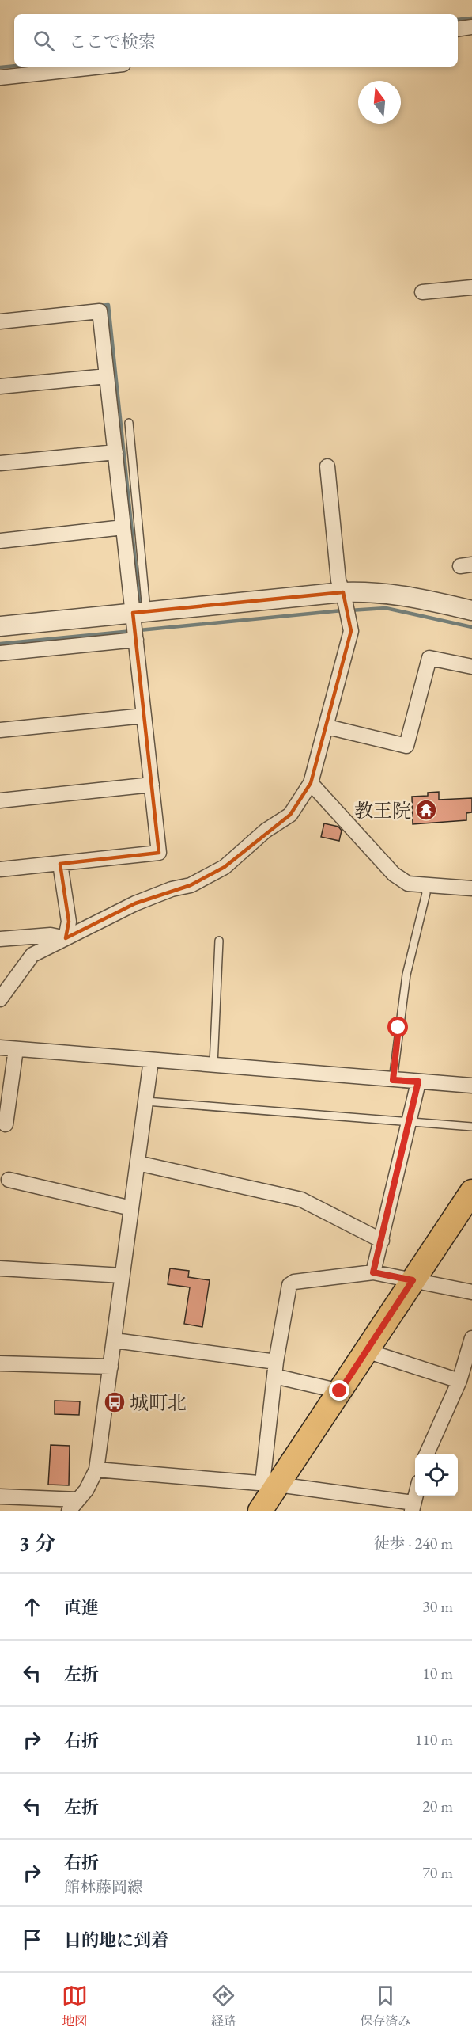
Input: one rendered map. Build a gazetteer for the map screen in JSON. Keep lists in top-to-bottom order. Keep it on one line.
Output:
{"places":{"temple":["教王院"],"bus stop":["城町北"]},"north":"top","page":{"search":"ここで検索","heading":["3 分","徒歩 · 240 m"],"list":[["直進","30 m"],["左折","10 m"],["右折","110 m"],["左折","20 m"],["右折","館林藤岡線","70 m"],"目的地に到着"],"nav":["地図","経路","保存済み"]}}
